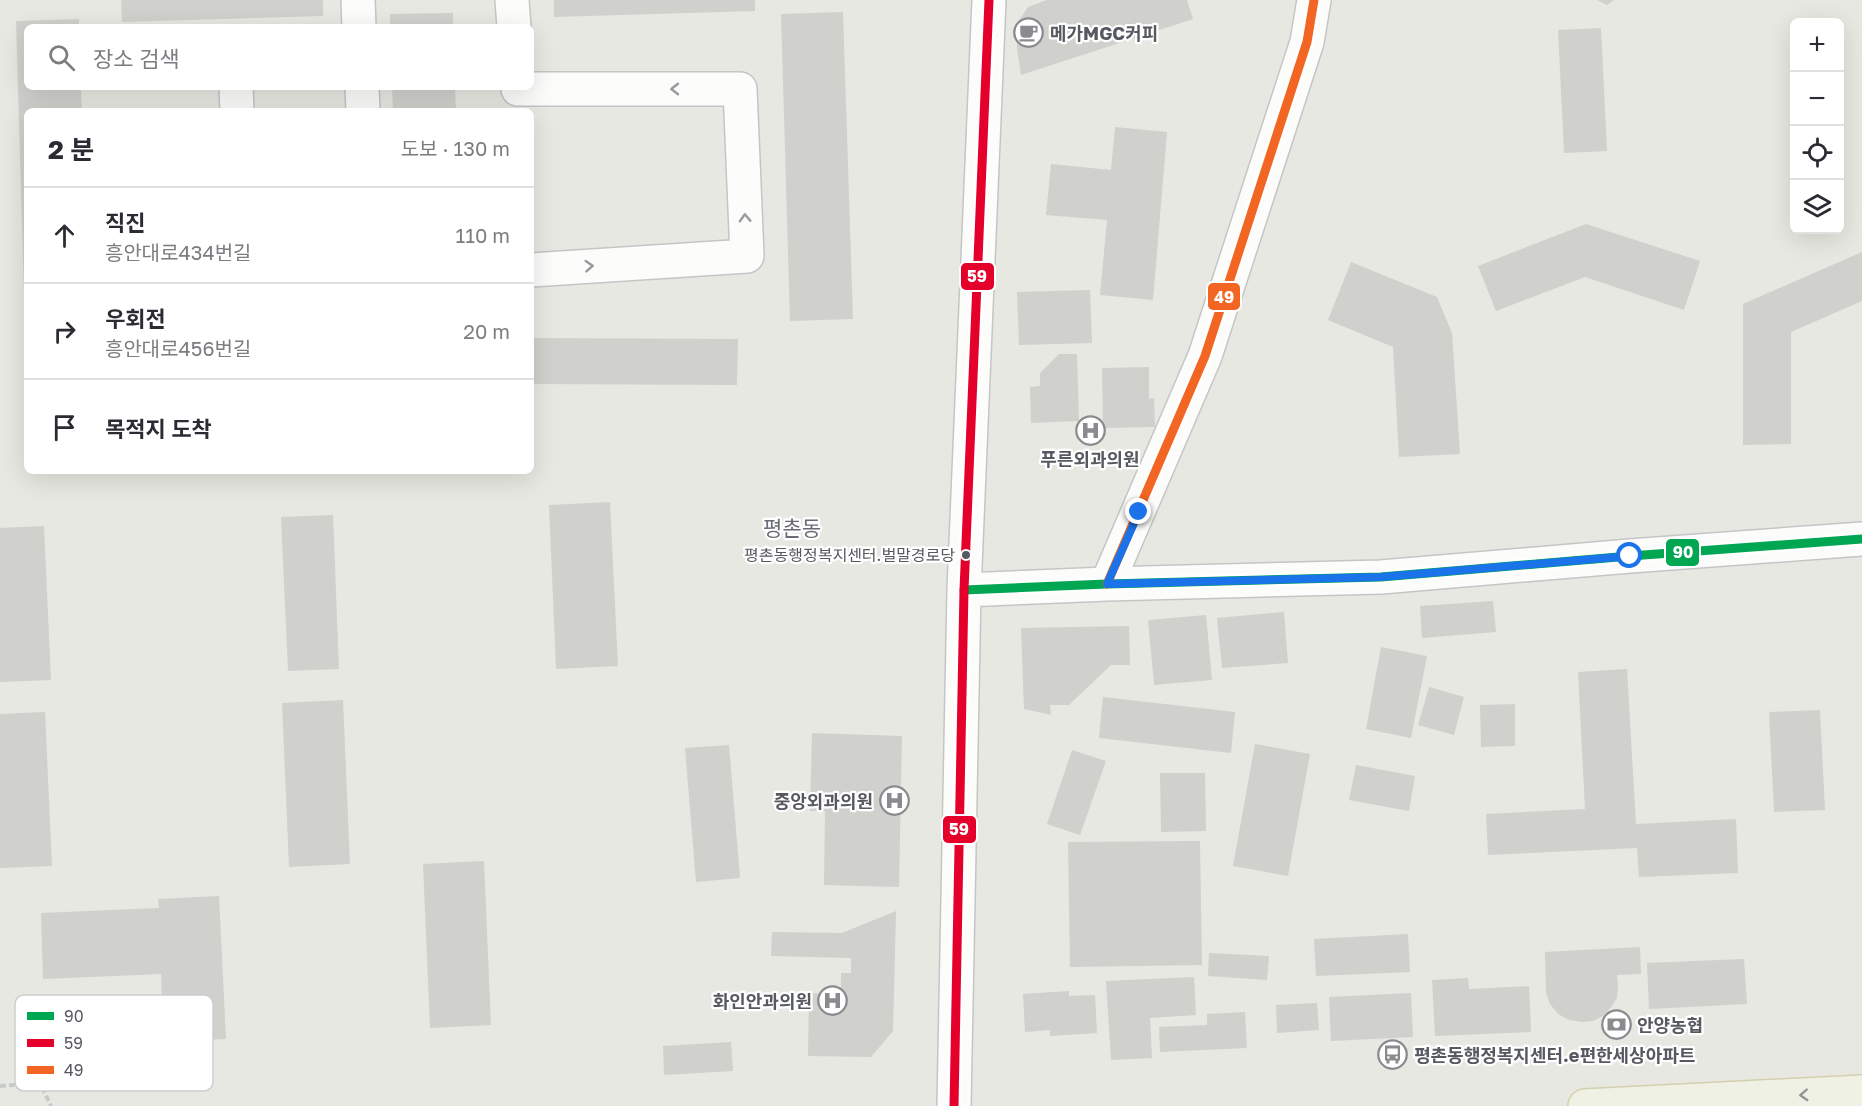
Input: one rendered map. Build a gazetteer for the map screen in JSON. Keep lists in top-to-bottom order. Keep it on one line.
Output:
{"districts":["평촌동"],"places":{"cafe":["메가MGC커피"],"hospital":["푸른외과의원","중앙외과의원","화인안과의원"],"other":["평촌동행정복지센터.벌말경로당"],"bank":["안양농협"],"bus stop":["평촌동행정복지센터.e편한세상아파트"]},"lines":["transit line 59","transit line 49","transit line 90"],"legend":["90","59","49"],"page":{"map_buttons":["+","−"],"search":"장소 검색","heading":["2 분","도보 · 130 m"],"list":[["직진","흥안대로434번길","110 m"],["우회전","흥안대로456번길","20 m"],"목적지 도착"]}}
